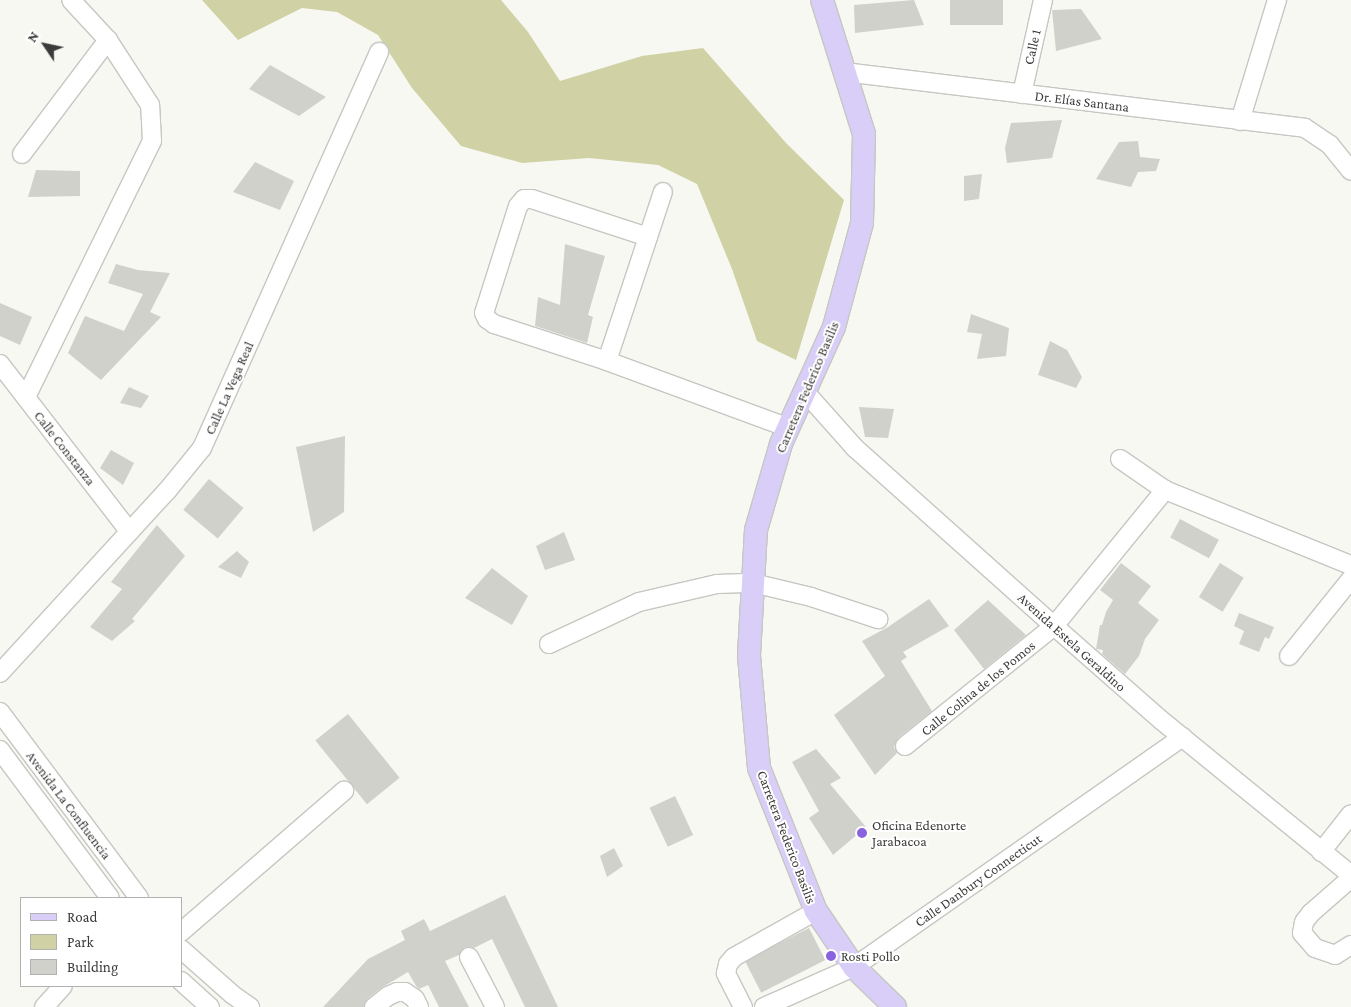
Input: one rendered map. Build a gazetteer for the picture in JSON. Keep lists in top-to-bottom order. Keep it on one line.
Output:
{"streets":{"main road":["Carretera Federico Basilis"],"street":["Calle 1","Dr. Elías Santana","Calle La Vega Real","Calle Constanza","Avenida Estela Geraldino","Calle Colina de los Pomos","Avenida La Confluencia","Calle Danbury Connecticut"]},"crossings":[["Calle 1","Dr. Elías Santana"],["Dr. Elías Santana","Carretera Federico Basilis"],["Carretera Federico Basilis","Avenida Estela Geraldino"],["Carretera Federico Basilis","Calle Danbury Connecticut"],["Calle La Vega Real","Calle Constanza"],["Avenida Estela Geraldino","Calle Colina de los Pomos"],["Avenida Estela Geraldino","Calle Danbury Connecticut"]],"places":["Oficina Edenorte Jarabacoa","Rosti Pollo"],"legend":["Road","Park","Building"],"north":"top left"}
